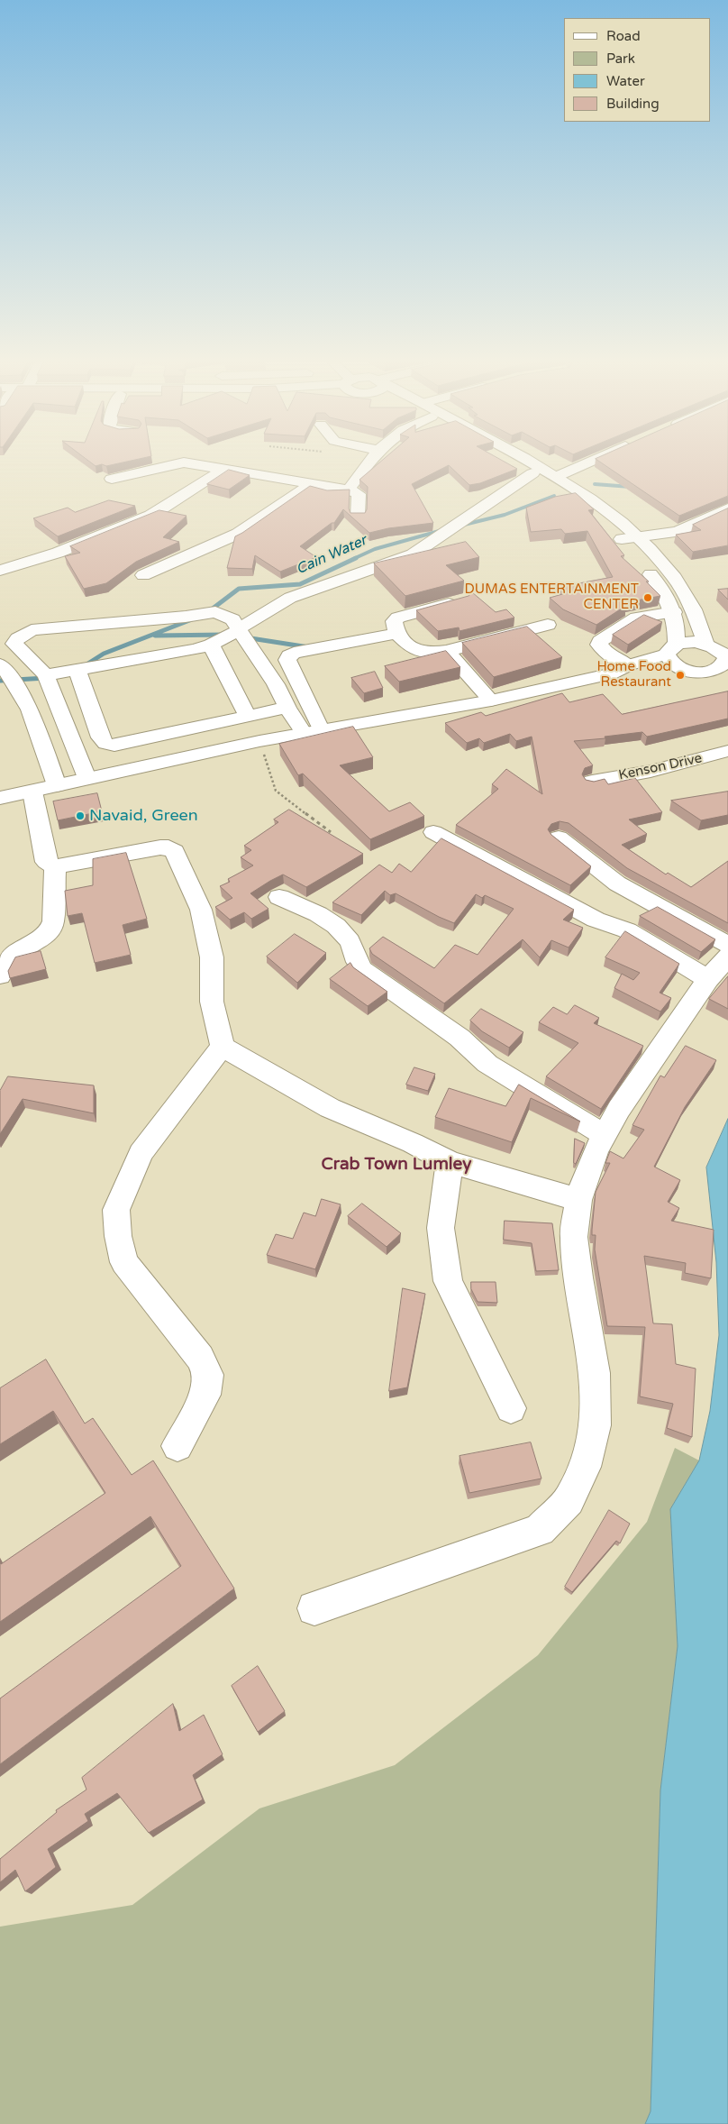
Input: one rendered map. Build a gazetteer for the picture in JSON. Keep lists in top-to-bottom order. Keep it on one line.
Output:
{"streets":{"street":["Kenson Drive"]},"districts":["Crab Town Lumley"],"water":["Cain Water"],"places":["DUMAS ENTERTAINMENT CENTER","Home Food Restaurant","Navaid, Green"],"legend":["Road","Park","Water","Building"]}
